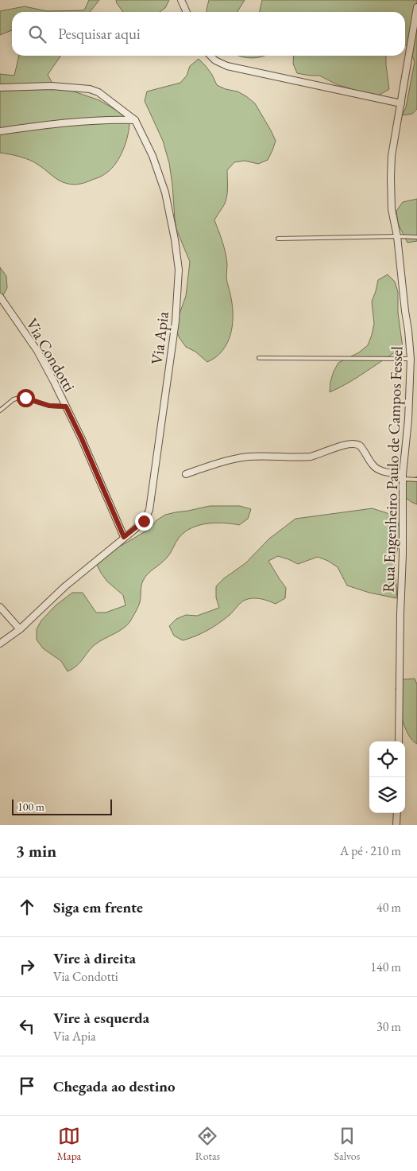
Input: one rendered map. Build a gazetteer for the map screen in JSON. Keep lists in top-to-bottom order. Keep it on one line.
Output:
{"streets":{"street":["Via Apia","Via Condotti","Rua Engenheiro Paulo de Campos Fessel"]},"crossings":[["Via Apia","Via Condotti"]],"scale_bar":"100 m","page":{"search":"Pesquisar aqui","scale":"100 m","heading":["3 min","A pé · 210 m"],"list":[["Siga em frente","40 m"],["Vire à direita","Via Condotti","140 m"],["Vire à esquerda","Via Apia","30 m"],"Chegada ao destino"],"nav":["Mapa","Rotas","Salvos"]}}
